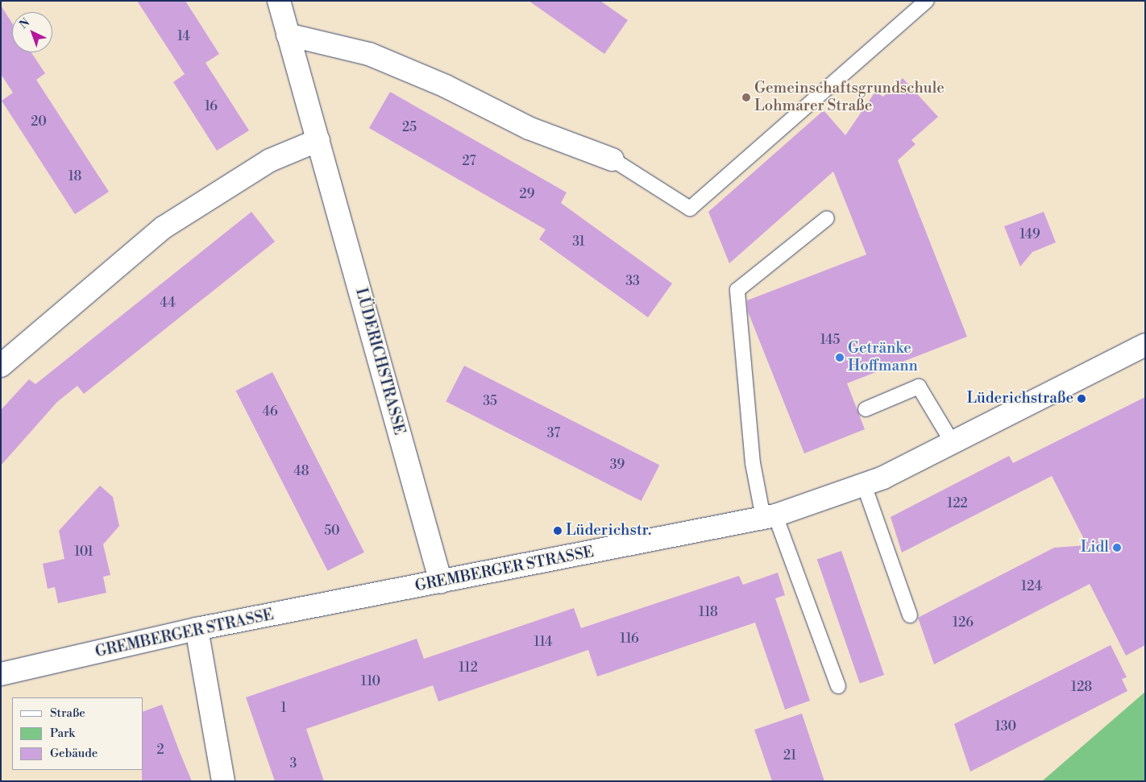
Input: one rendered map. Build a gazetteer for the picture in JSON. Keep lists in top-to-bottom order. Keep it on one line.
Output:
{"streets":{"street":["LÜDERICHSTRASSE","GREMBERGER STRASSE"]},"crossings":[["LÜDERICHSTRASSE","GREMBERGER STRASSE"]],"places":["Gemeinschaftsgrundschule Lohmarer Straße","Getränke Hoffmann","Lüderichstraße","Lüderichstr.","Lidl"],"house_numbers":["14","16","20","25","27","18","29","149","31","33","44","145","35","46","37","39","48","122","50","101","124","118","126","116","114","112","110","128","1","130","2","21","3"],"legend":["Straße","Park","Gebäude"],"north":"top left"}
